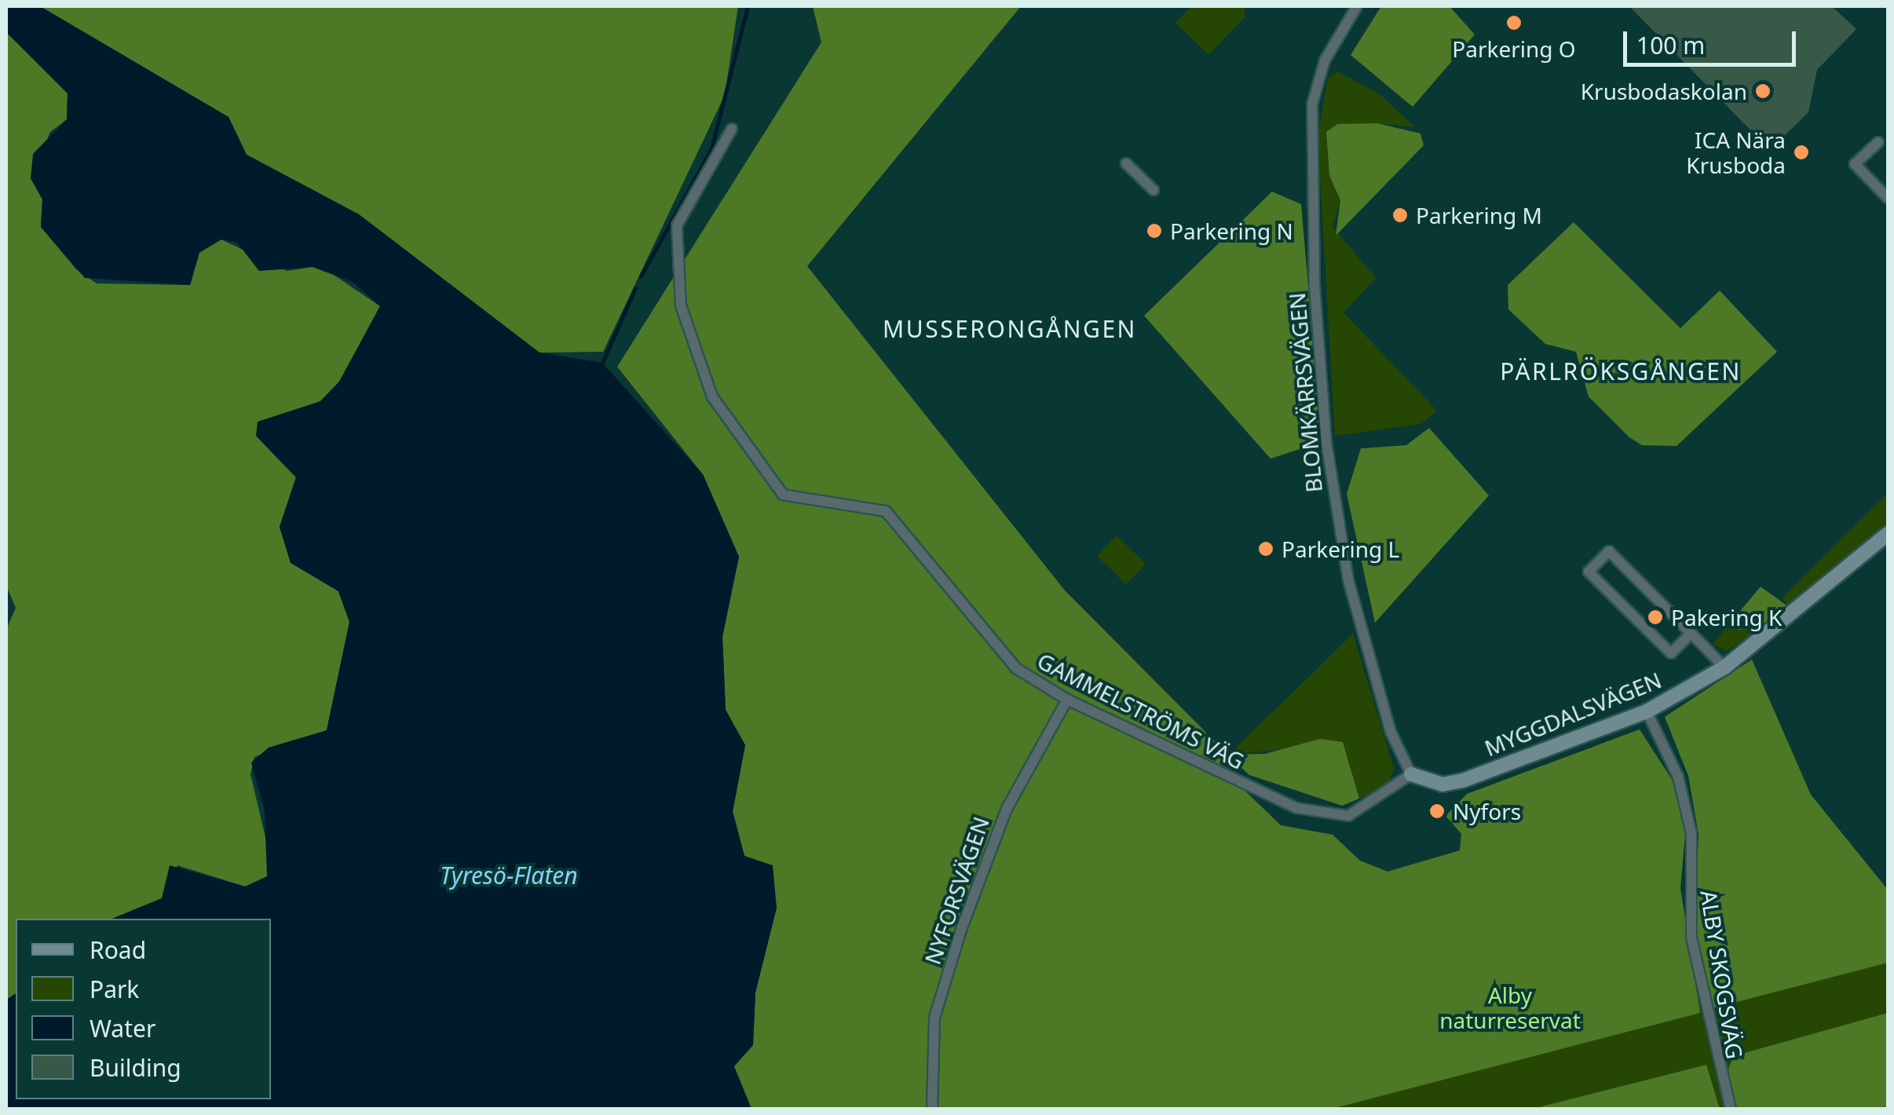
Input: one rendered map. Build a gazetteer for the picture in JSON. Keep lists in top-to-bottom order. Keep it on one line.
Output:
{"streets":{"street":["BLOMKÄRRSVÄGEN","GAMMELSTRÖMS VÄG","MYGGDALSVÄGEN","NYFORSVÄGEN","ALBY SKOGSVÄG"]},"crossings":[["BLOMKÄRRSVÄGEN","GAMMELSTRÖMS VÄG"],["BLOMKÄRRSVÄGEN","MYGGDALSVÄGEN"],["GAMMELSTRÖMS VÄG","MYGGDALSVÄGEN"],["GAMMELSTRÖMS VÄG","NYFORSVÄGEN"],["MYGGDALSVÄGEN","ALBY SKOGSVÄG"]],"districts":["MUSSERONGÅNGEN","PÄRLRÖKSGÅNGEN"],"water":["Tyresö-Flaten"],"parks":["Alby naturreservat"],"places":["Parkering O","Krusbodaskolan","ICA Nära Krusboda","Parkering M","Parkering N","Parkering L","Pakering K","Nyfors"],"legend":["Road","Park","Water","Building"],"scale_bar":"100 m"}
